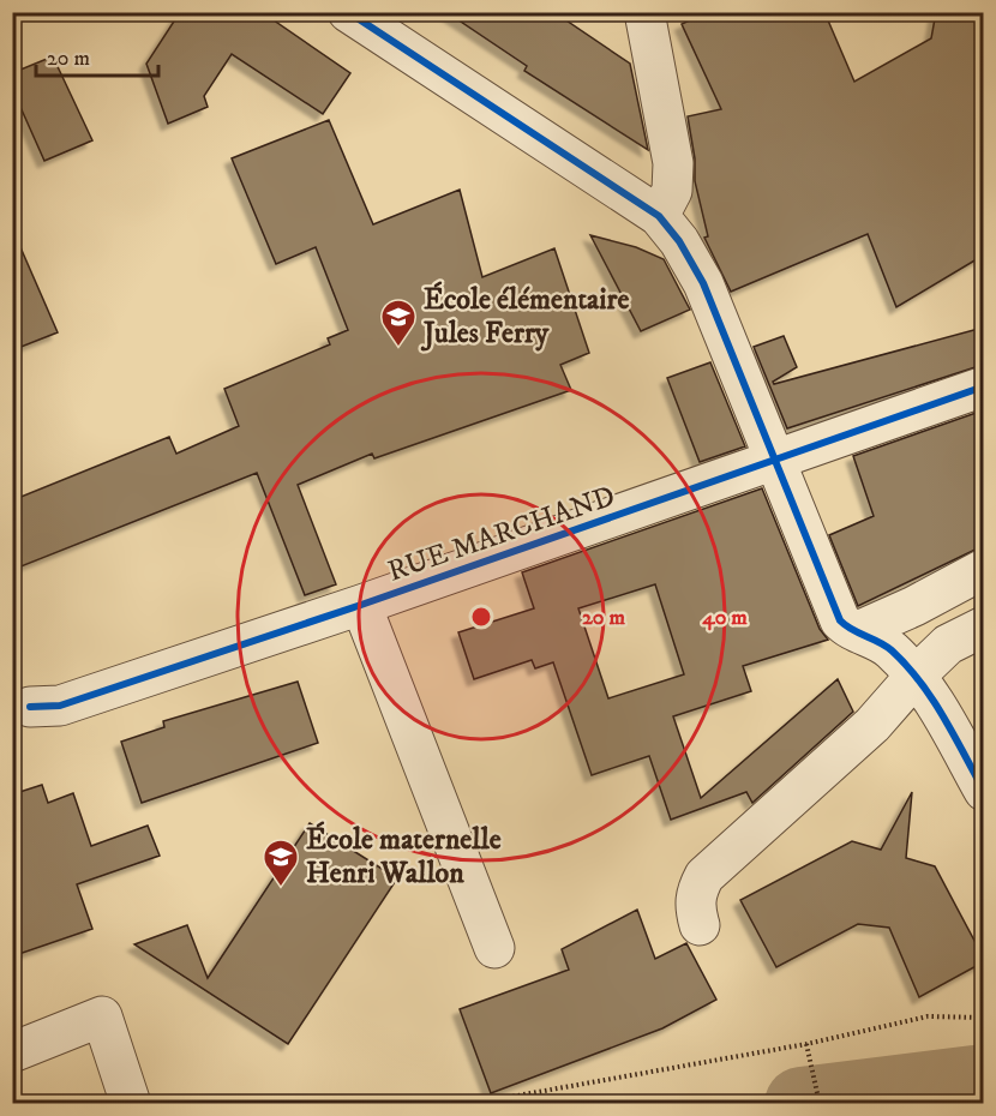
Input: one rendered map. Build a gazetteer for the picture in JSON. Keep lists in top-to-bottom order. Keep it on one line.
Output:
{"streets":{"street":["RUE MARCHAND"]},"places":{"school or university":["École élémentaire Jules Ferry","École maternelle Henri Wallon"]},"scale_bar":"20 m","rings":["20 m","40 m"]}
